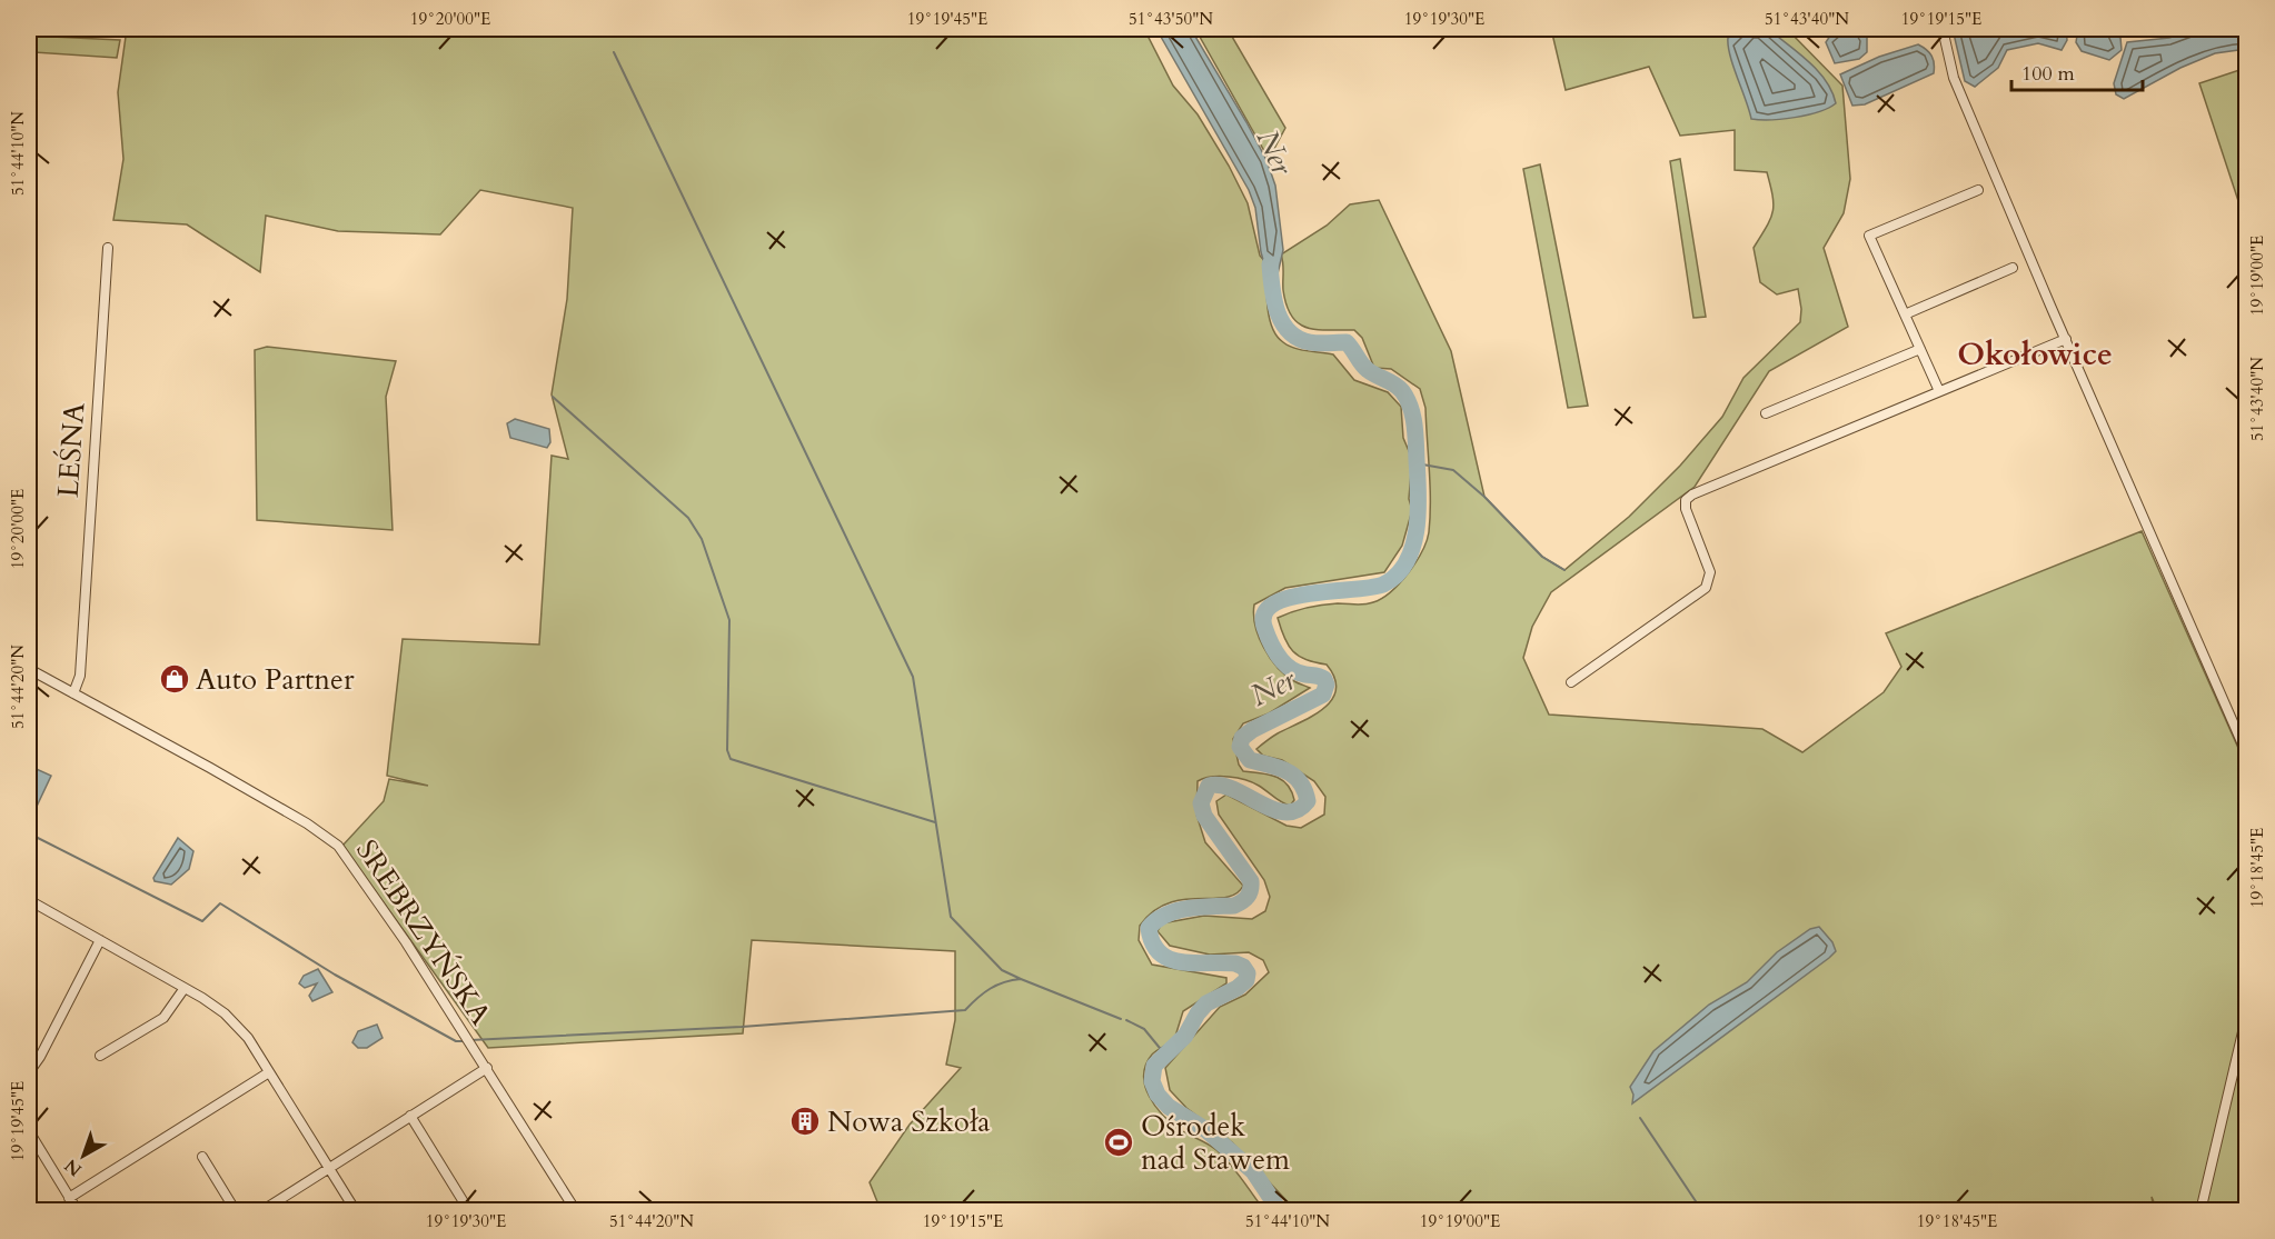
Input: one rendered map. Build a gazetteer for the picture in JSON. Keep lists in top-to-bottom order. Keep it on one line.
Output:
{"streets":{"street":["LEŚNA","SREBRZYŃSKA"]},"crossings":[["LEŚNA","SREBRZYŃSKA"]],"districts":["Okołowice"],"water":["Ner"],"places":{"shop":["Auto Partner"],"building":["Nowa Szkoła"],"sports":["Ośrodek nad Stawem"]},"scale_bar":"100 m","north":"bottom left","coordinates":["19°20'00\"E","19°19'45\"E","51°43'50\"N","19°19'30\"E","51°43'40\"N","19°19'15\"E","51°44'10\"N","19°19'00\"E","51°44'20\"N","19°18'45\"E"]}
